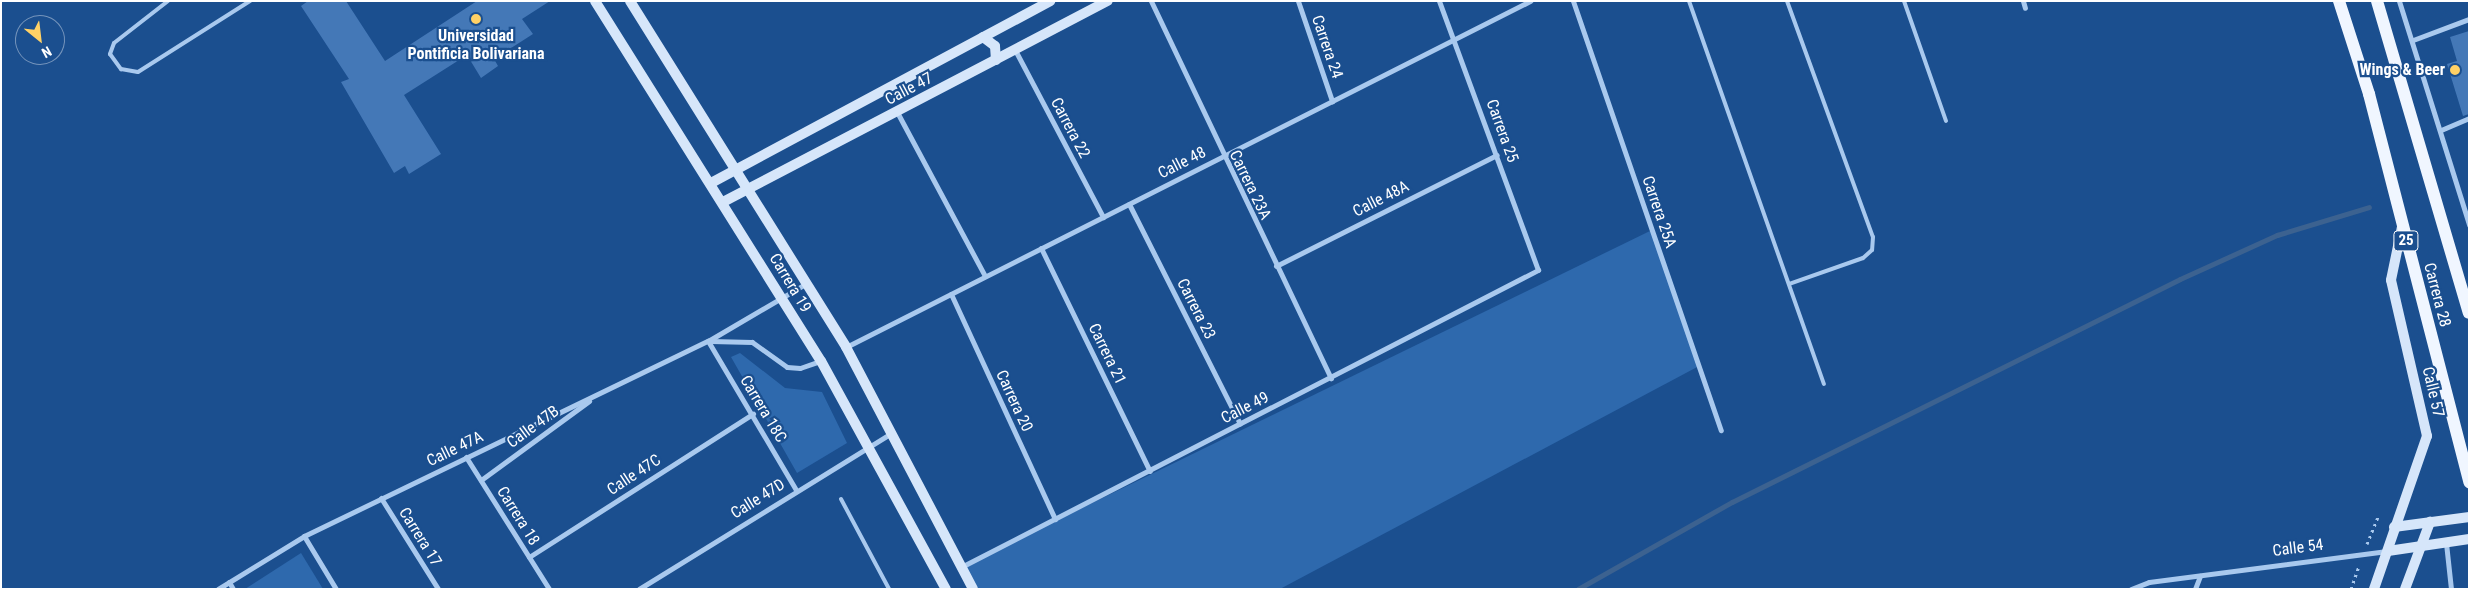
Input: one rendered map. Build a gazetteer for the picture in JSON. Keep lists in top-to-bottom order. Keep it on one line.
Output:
{"streets":{"main road":["25","Carrera 28"],"street":["Carrera 24","Calle 47","Carrera 22","Carrera 25","Calle 48","Carrera 23A","Calle 48A","Carrera 25A","Carrera 19","Carrera 23","Carrera 21","Calle 57","Carrera 20","Calle 49","Carrera 18C","Calle 47B","Calle 47A","Calle 47C","Calle 47D","Carrera 18","Carrera 17","Calle 54"]},"crossings":[["Carrera 24","Calle 48"],["Calle 47","Carrera 22"],["Calle 47","Carrera 19"],["Carrera 22","Calle 48"],["Carrera 25","Calle 48"],["Carrera 25","Calle 48A"],["Carrera 25","Calle 49"],["Calle 48","Carrera 23A"],["Calle 48","Carrera 19"],["Calle 48","Carrera 23"],["Calle 48","Carrera 21"],["Calle 48","Carrera 20"],["Carrera 23A","Calle 48A"],["Carrera 23A","Calle 49"],["Carrera 19","Calle 49"],["Carrera 19","Calle 47A"],["Carrera 19","Calle 47D"],["Carrera 28","Calle 57"],["Carrera 23","Calle 49"],["Carrera 21","Calle 49"],["Calle 57","Calle 54"],["Carrera 20","Calle 49"],["Carrera 18C","Calle 47A"],["Carrera 18C","Calle 47C"],["Carrera 18C","Calle 47D"],["Calle 47B","Calle 47A"],["Calle 47B","Carrera 18"],["Calle 47A","Carrera 18"],["Calle 47A","Carrera 17"],["Calle 47C","Carrera 18"]],"places":["Universidad Pontificia Bolivariana","Wings & Beer"],"north":"bottom right"}
